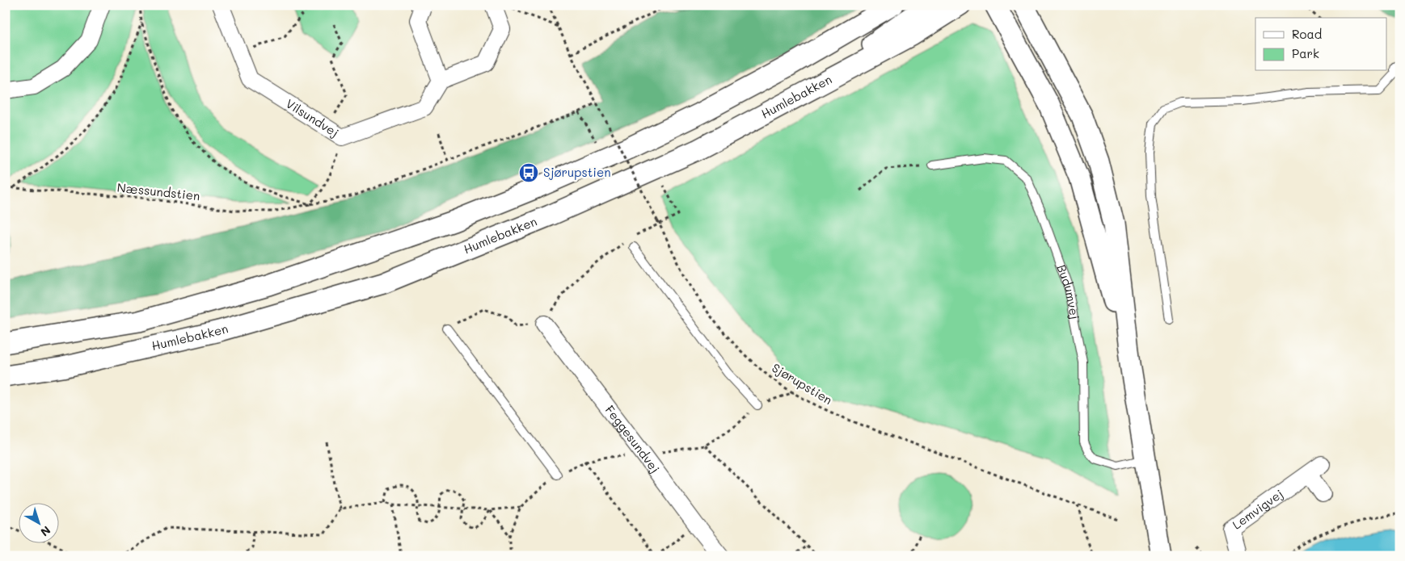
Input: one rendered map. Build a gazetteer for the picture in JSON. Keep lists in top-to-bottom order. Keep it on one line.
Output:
{"streets":{"street":["Humlebakken","Vilsundvej","Feggesundvej","Lemvigvej"],"lane":["Budumvej"],"path":["Næssundstien","Sjørupstien"]},"crossings":[["Vilsundvej","Næssundstien"]],"places":{"bus stop":["Sjørupstien"]},"legend":["Road","Park"],"north":"bottom right"}
